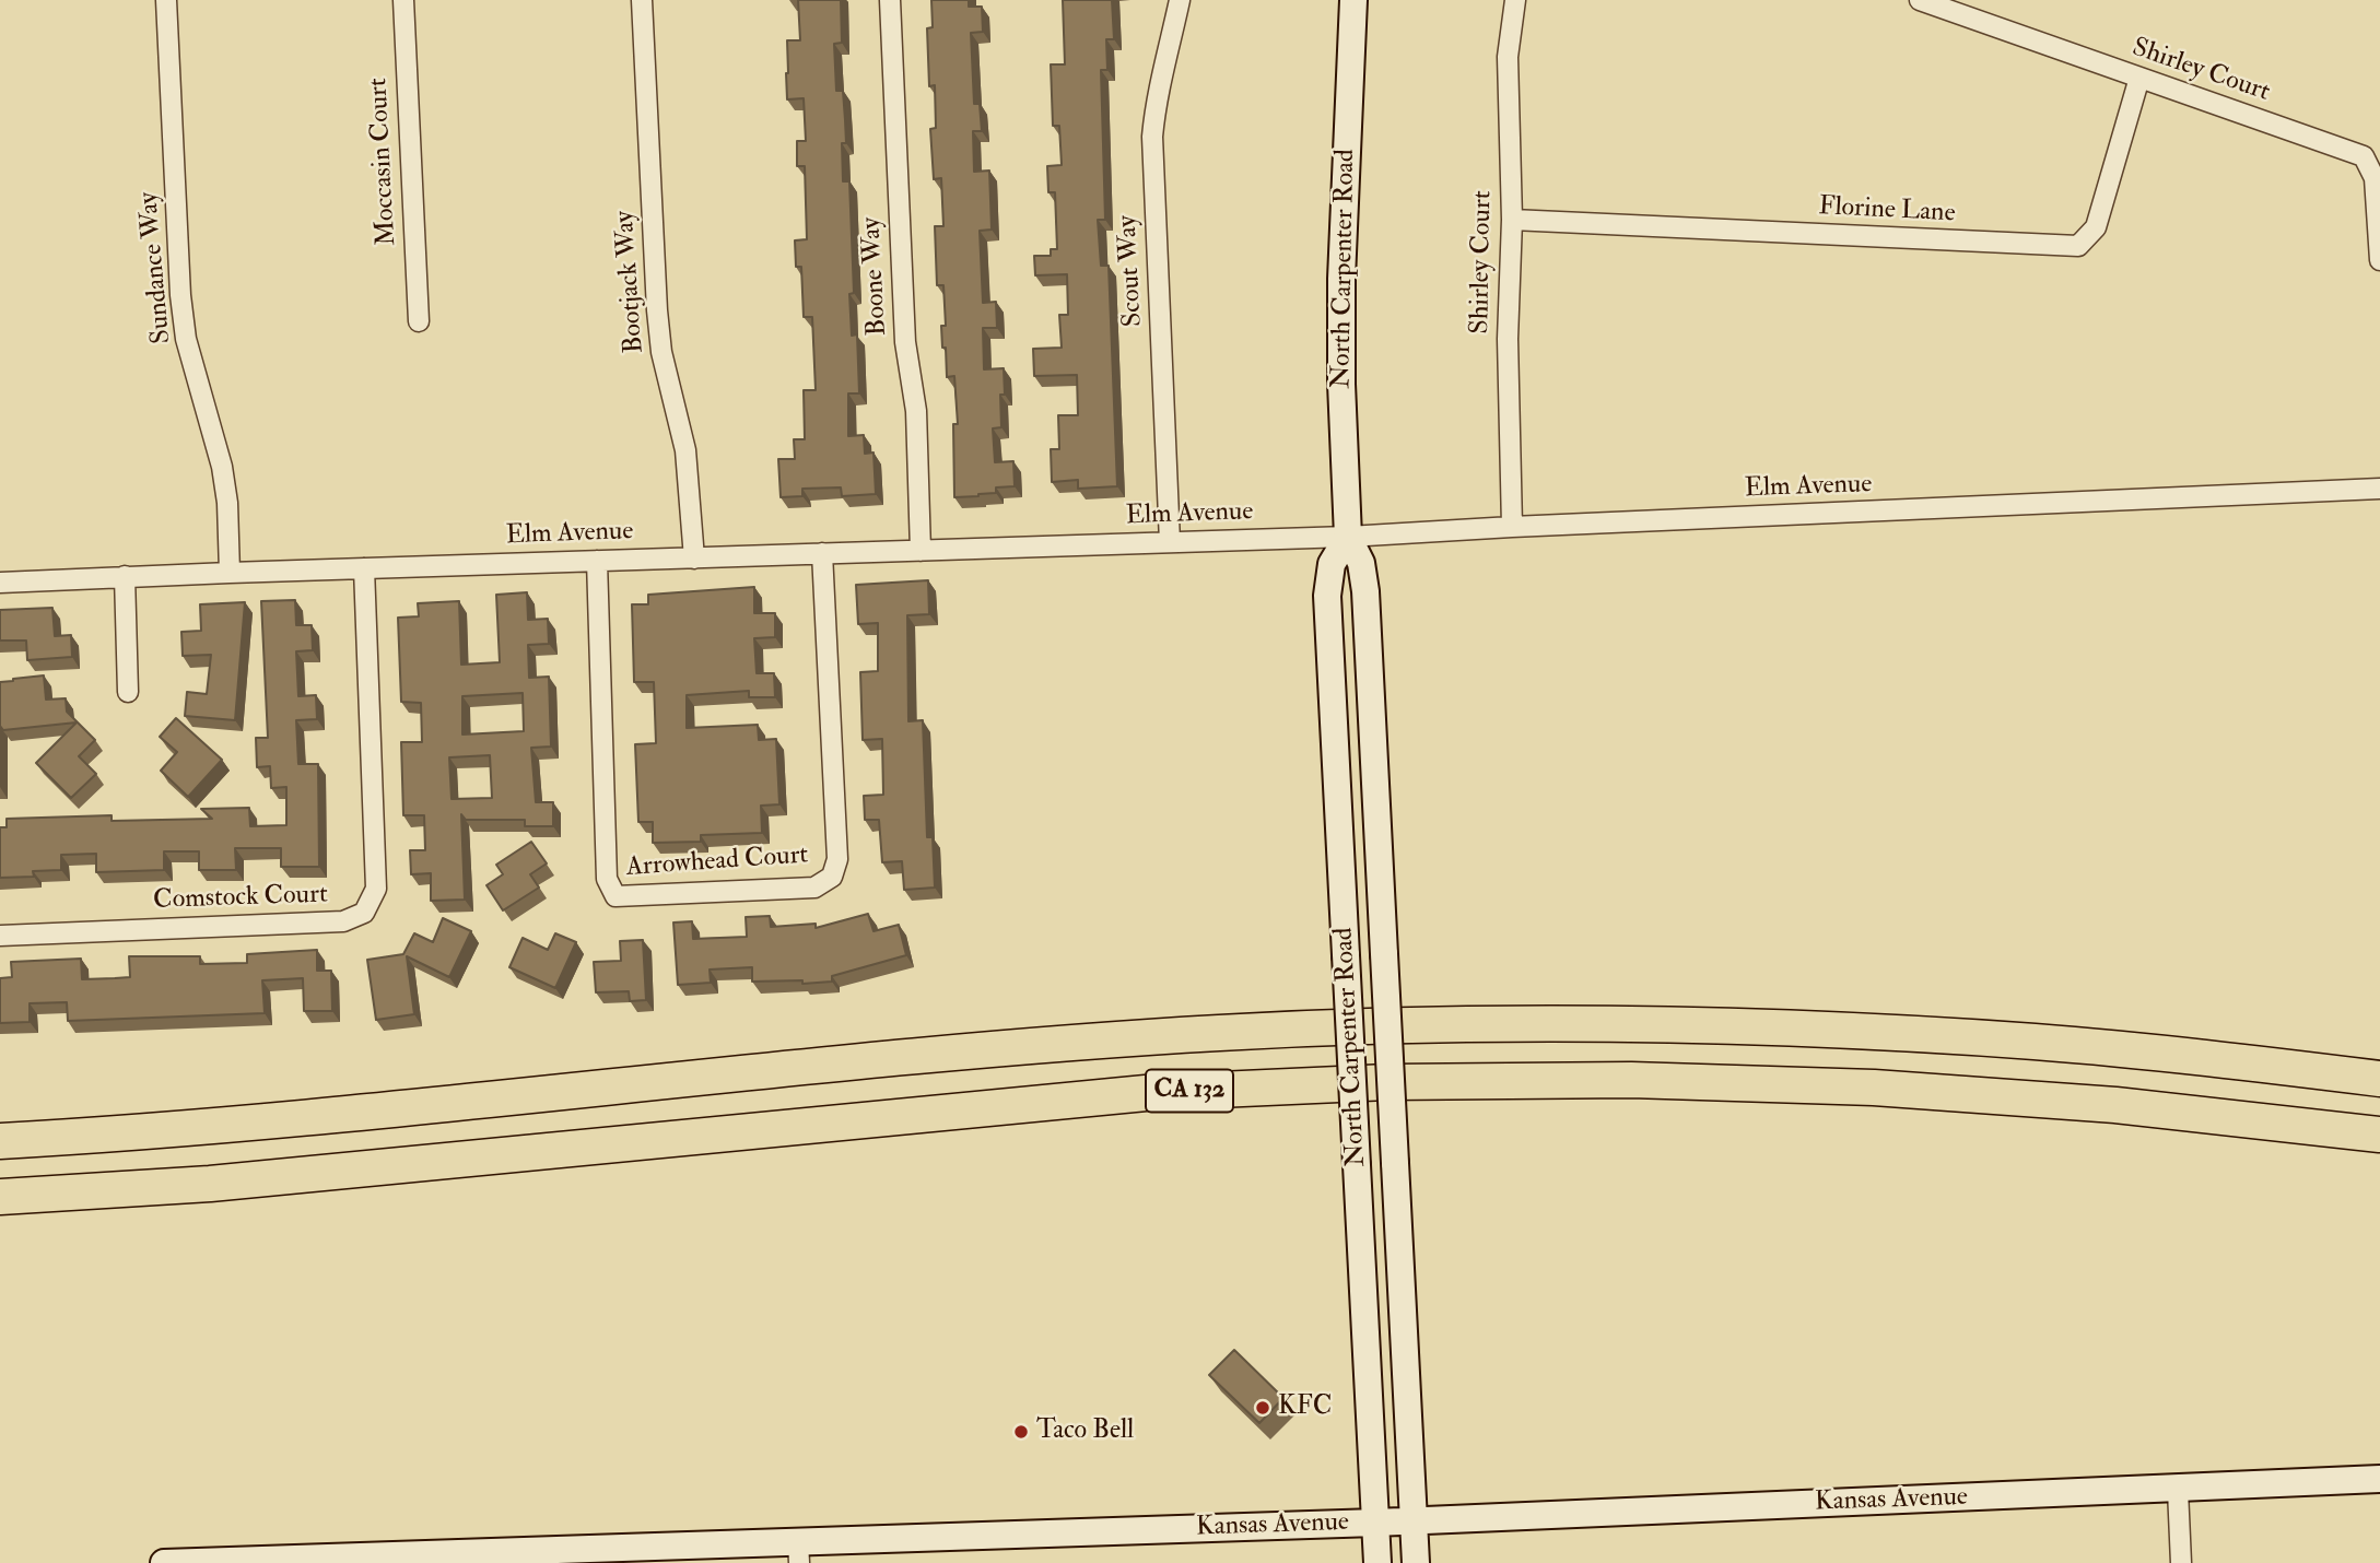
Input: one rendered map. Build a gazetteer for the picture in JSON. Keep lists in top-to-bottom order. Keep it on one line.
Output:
{"streets":{"highway":["CA 132"],"main road":["North Carpenter Road","Kansas Avenue"],"street":["Shirley Court","Moccasin Court","Florine Lane","Sundance Way","Scout Way","Boone Way","Bootjack Way","Elm Avenue","Arrowhead Court","Comstock Court"]},"crossings":[["Shirley Court","Florine Lane"],["Shirley Court","Elm Avenue"],["Sundance Way","Elm Avenue"],["North Carpenter Road","Elm Avenue"],["North Carpenter Road","Kansas Avenue"],["Scout Way","Elm Avenue"],["Boone Way","Elm Avenue"],["Bootjack Way","Elm Avenue"],["Elm Avenue","Arrowhead Court"],["Elm Avenue","Comstock Court"]],"places":["KFC","Taco Bell"]}
